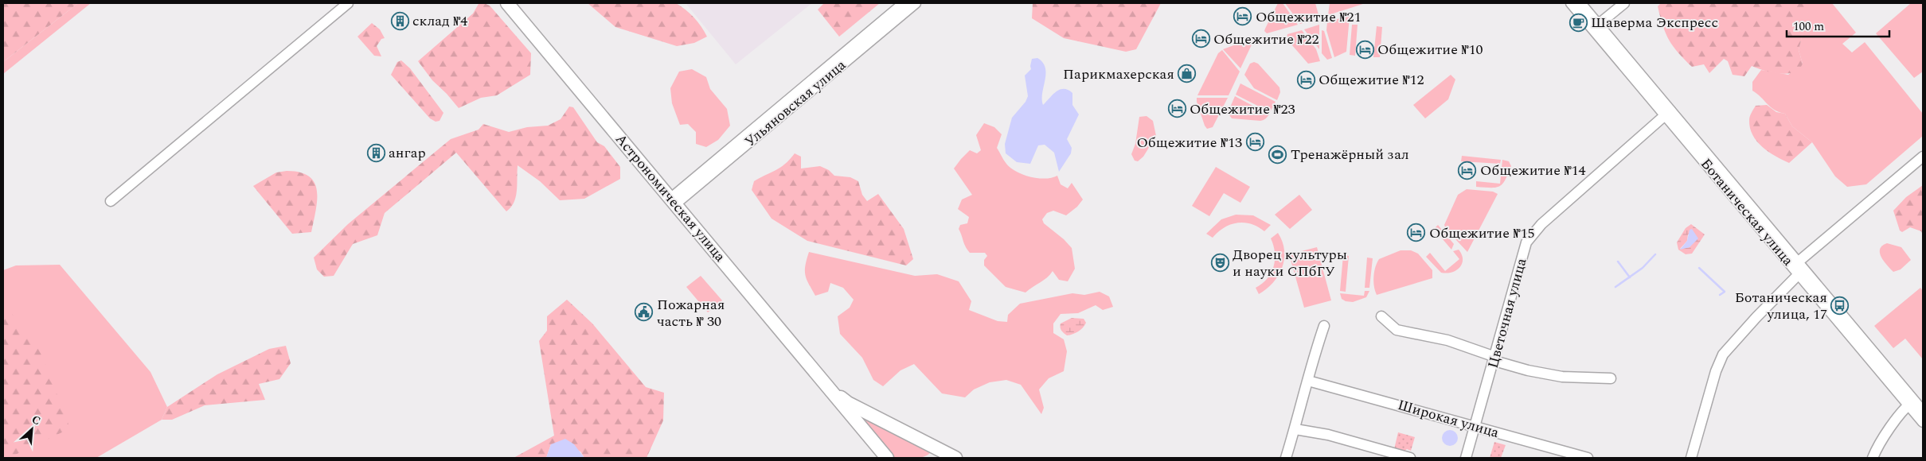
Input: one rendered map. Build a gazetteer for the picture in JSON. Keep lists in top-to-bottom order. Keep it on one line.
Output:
{"streets":{"main road":["Астрономическая улица"],"street":["Ульяновская улица","Ботаническая улица","Цветочная улица","Широкая улица"]},"crossings":[["Ульяновская улица","Астрономическая улица"],["Ботаническая улица","Цветочная улица"],["Цветочная улица","Широкая улица"]],"places":{"hotel":["Общежитие №21","Общежитие №22","Общежитие №10","Общежитие №12","Общежитие №23","Общежитие №13","Общежитие №14","Общежитие №15"],"building":["склад №4","ангар"],"cafe":["Шаверма Экспресс"],"shop":["Парикмахерская"],"sports":["Тренажёрный зал"],"theatre":["Дворец культуры и науки СПбГУ"],"bus stop":["Ботаническая улица, 17"],"public building":["Пожарная часть № 30"]},"scale_bar":"100 m","north":"top right"}
